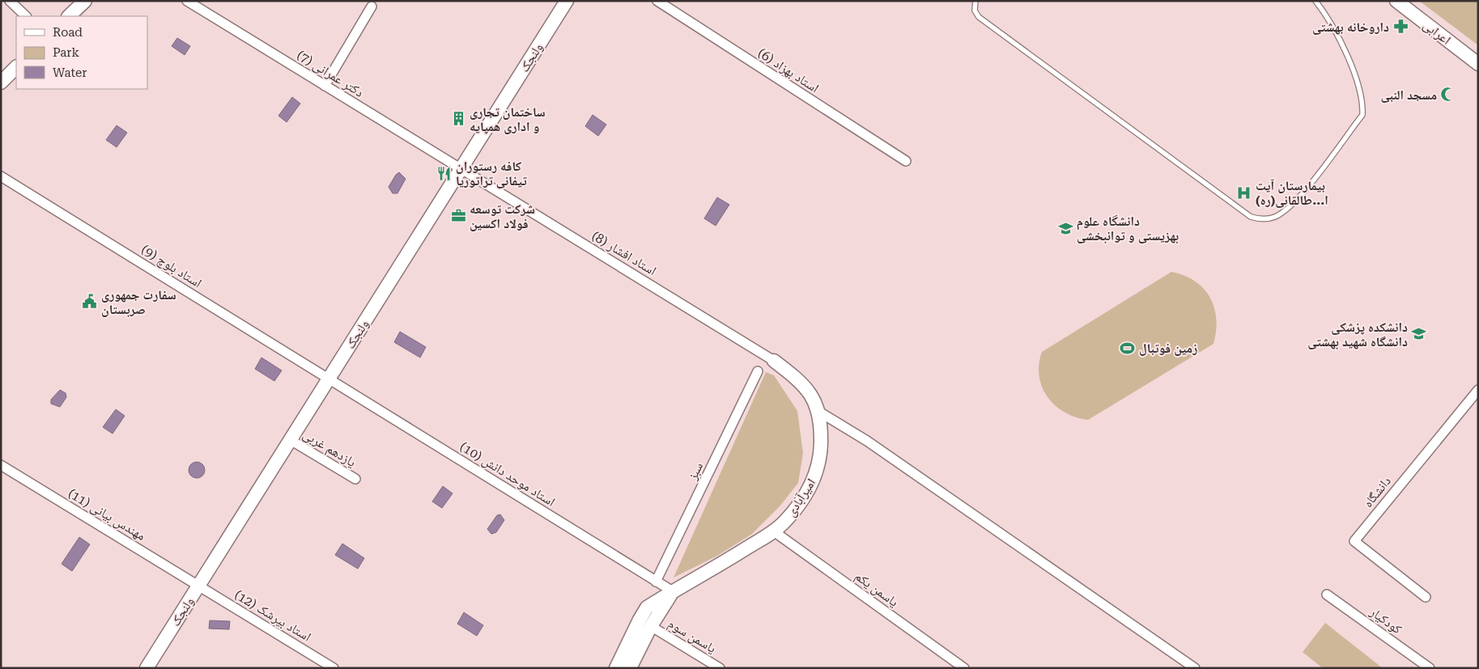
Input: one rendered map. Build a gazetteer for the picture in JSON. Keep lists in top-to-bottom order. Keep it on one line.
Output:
{"streets":{"main road":["اعرابی","ولنجک","امیرآبادی"],"street":["استاد بهزاد (6)","دکتر عمرانی (7)","استاد افشار (8)","استاد بلوچ (9)","یازدهم غربی","سبز","استاد موحد دانش (10)","دانشگاه","مهندس بیانی (11)","یاسمن یکم","استاد بیرشک (12)","کودکیار","یاسمن سوم"]},"crossings":[["ولنجک","دکتر عمرانی (7)"],["ولنجک","استاد افشار (8)"],["ولنجک","استاد بلوچ (9)"],["ولنجک","یازدهم غربی"],["ولنجک","استاد موحد دانش (10)"],["ولنجک","مهندس بیانی (11)"],["ولنجک","استاد بیرشک (12)"],["دکتر عمرانی (7)","استاد افشار (8)"],["استاد افشار (8)","امیرآبادی"],["استاد بلوچ (9)","استاد موحد دانش (10)"],["سبز","استاد موحد دانش (10)"],["استاد موحد دانش (10)","امیرآبادی"],["امیرآبادی","یاسمن یکم"],["امیرآبادی","یاسمن سوم"],["مهندس بیانی (11)","استاد بیرشک (12)"]],"places":{"pharmacy":["داروخانه بهشتی"],"mosque":["مسجد النبی"],"building":["ساختمان تجاری و اداری همپایه"],"restaurant":["کافه رستوران تیفانی تراتوریا"],"hospital":["بیمارستان آیت ا...طالقانی(ره)"],"office":["شرکت توسعه فولاد اکسین"],"school or university":["دانشگاه علوم بهزیستی و توانبخشی","دانشکده پزشکی دانشگاه شهید بهشتی"],"public building":["سفارت جمهوری صربستان"],"sports":["زمین فوتبال"]},"legend":["Road","Park","Water"]}
